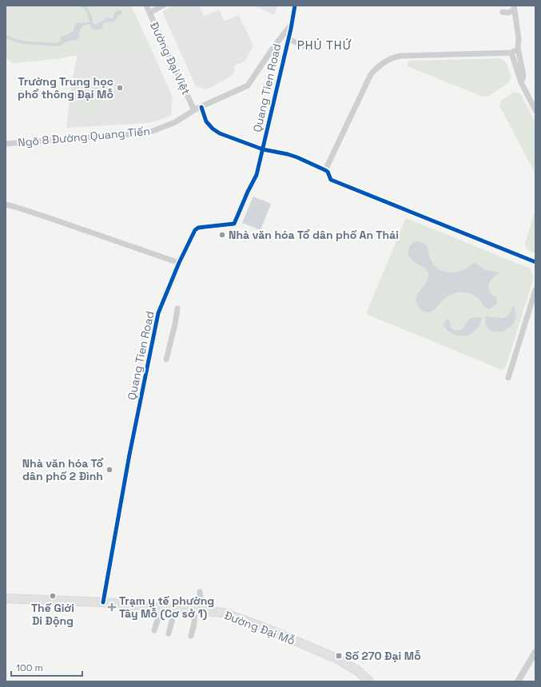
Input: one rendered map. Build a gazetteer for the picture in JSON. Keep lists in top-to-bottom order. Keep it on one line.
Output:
{"streets":{"main road":["Đường Đại Mỗ"],"street":["Đường Đại Việt","Quang Tien Road","Ngõ 8 Đường Quang Tiến"]},"crossings":[["Đường Đại Việt","Ngõ 8 Đường Quang Tiến"],["Quang Tien Road","Ngõ 8 Đường Quang Tiến"],["Quang Tien Road","Đường Đại Mỗ"]],"districts":["PHÚ THỨ"],"places":{"other":["Trường Trung học phổ thông Đại Mỗ","Nhà văn hóa Tổ dân phố An Thái","Nhà văn hóa Tổ dân phố 2 Đình","Thế Giới Di Động"],"health":["Trạm y tế phường Tây Mỗ (Cơ sở 1)"],"transit":["Số 270 Đại Mỗ"]},"scale_bar":"100 m"}
